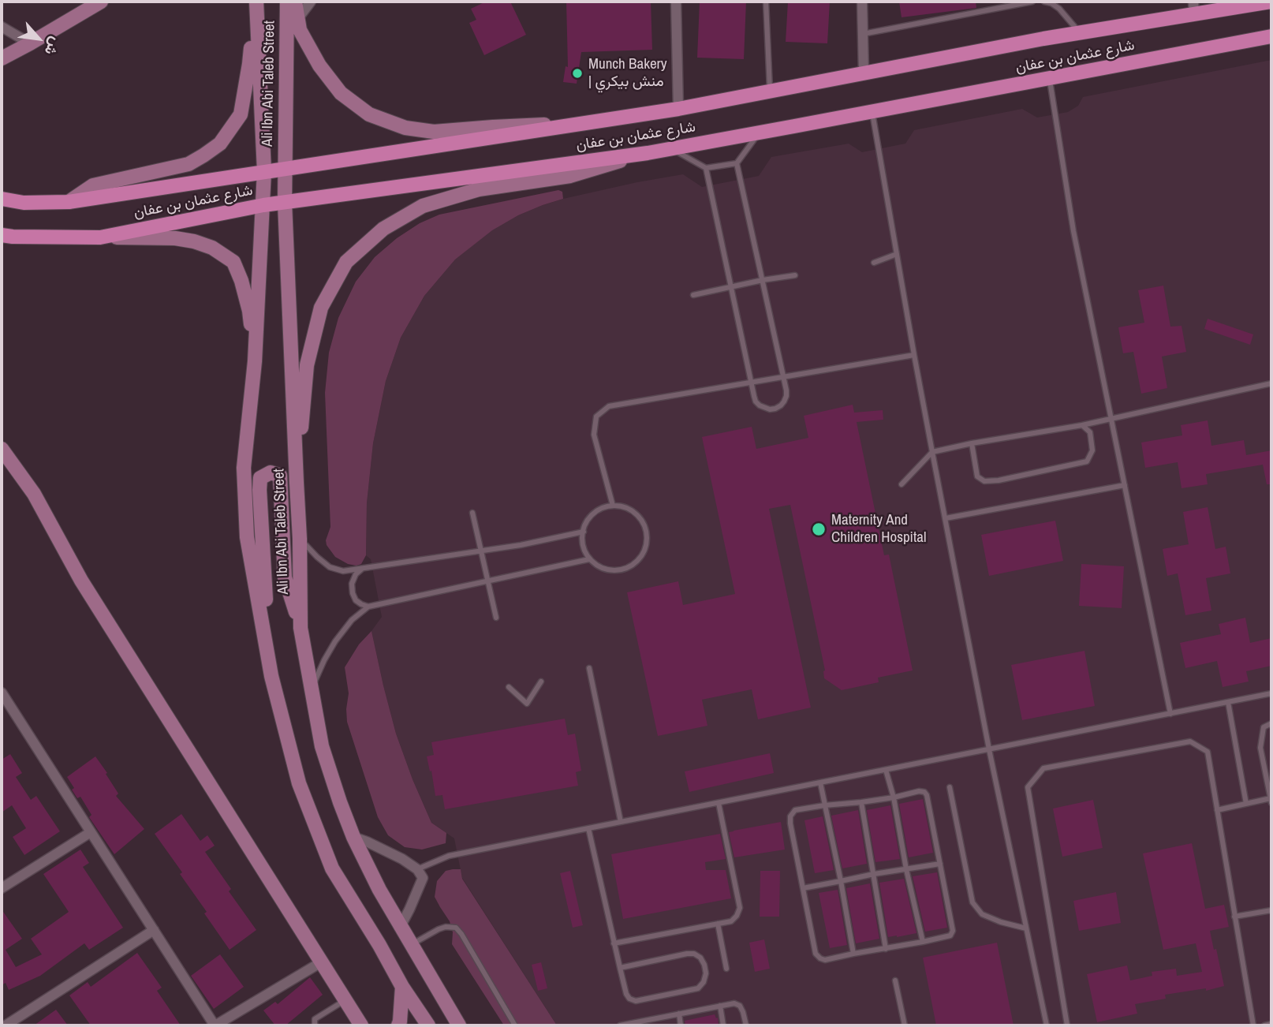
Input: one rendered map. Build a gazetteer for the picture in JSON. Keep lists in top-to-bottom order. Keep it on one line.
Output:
{"streets":{"main road":["شارع عثمان بن عفان"],"street":["Ali Ibn Abi Taleb Street"]},"crossings":[["شارع عثمان بن عفان","Ali Ibn Abi Taleb Street"]],"places":["Munch Bakery | منش بيكري","Maternity And Children Hospital"],"north":"bottom right"}
